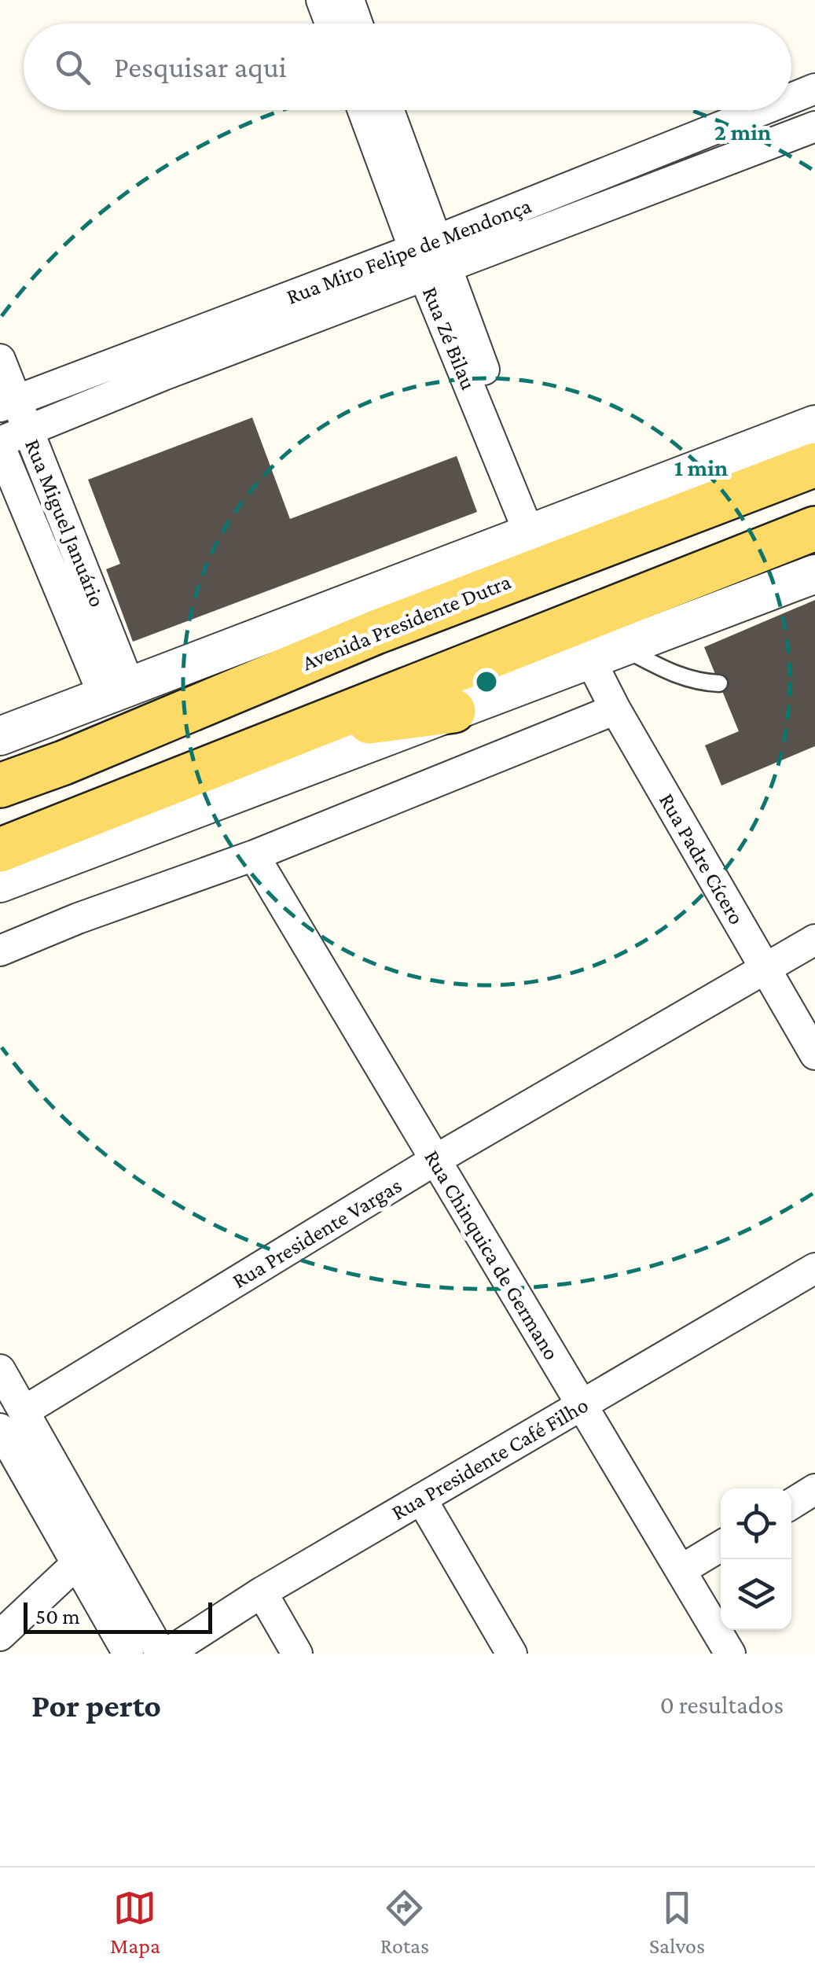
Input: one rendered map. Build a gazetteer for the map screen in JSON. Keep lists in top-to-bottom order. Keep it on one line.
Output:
{"streets":{"main road":["Avenida Presidente Dutra"],"street":["Rua Miro Felipe de Mendonça","Rua Zé Bilau","Rua Miguel Januário","Rua Padre Cícero","Rua Presidente Vargas","Rua Chinquica de Germano","Rua Presidente Café Filho"]},"crossings":[["Rua Miro Felipe de Mendonça","Rua Zé Bilau"],["Rua Miro Felipe de Mendonça","Rua Miguel Januário"],["Rua Zé Bilau","Avenida Presidente Dutra"],["Rua Miguel Januário","Avenida Presidente Dutra"],["Rua Padre Cícero","Rua Presidente Vargas"],["Rua Presidente Vargas","Rua Chinquica de Germano"],["Rua Chinquica de Germano","Rua Presidente Café Filho"]],"scale_bar":"50 m","page":{"search":"Pesquisar aqui","scale":"50 m","heading":["Por perto","0 resultados"],"nav":["Mapa","Rotas","Salvos"]},"rings":["2 min","1 min"]}
